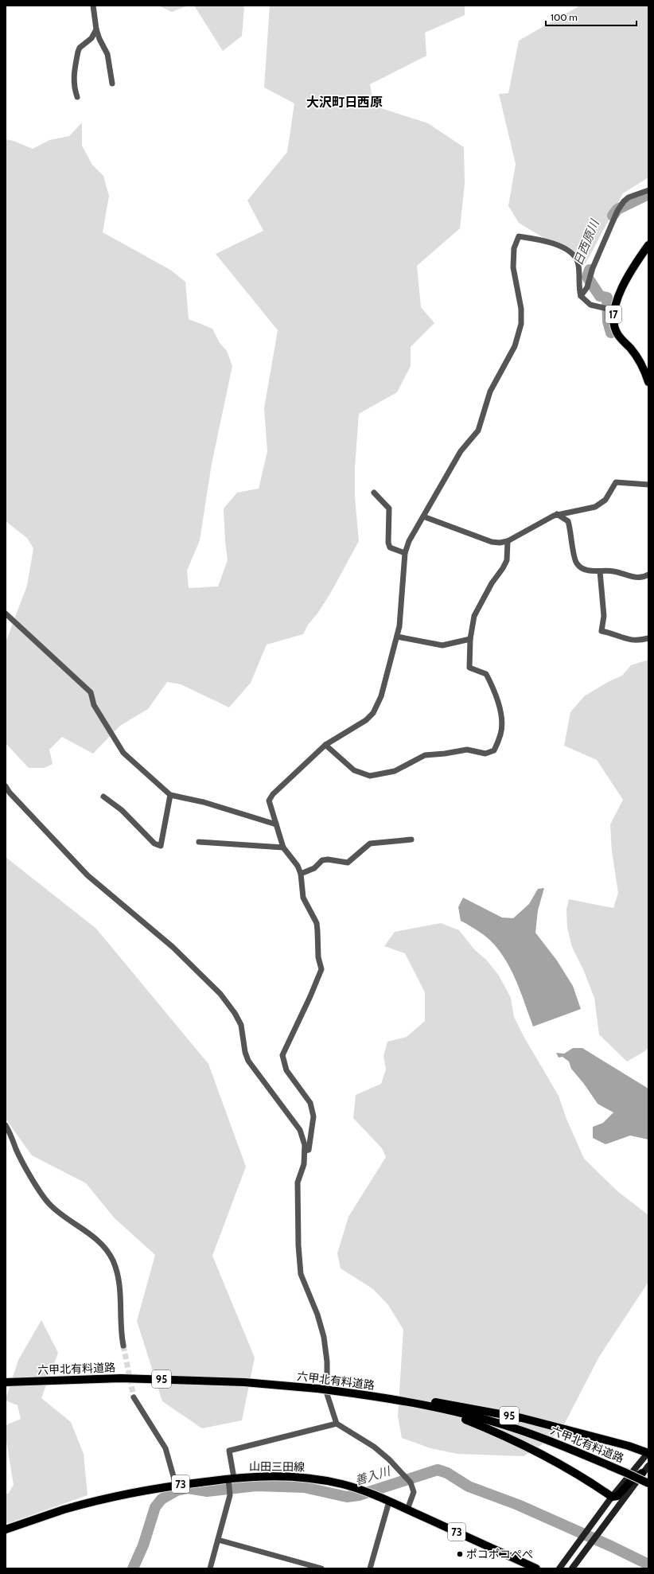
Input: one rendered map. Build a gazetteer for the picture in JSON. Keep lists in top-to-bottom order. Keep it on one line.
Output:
{"streets":{"main road":["17","六甲北有料道路","95","山田三田線","73"]},"crossings":[["六甲北有料道路","95"]],"districts":["大沢町日西原"],"water":["日西原川","善入川"],"places":["ポコポコぺぺ"],"scale_bar":"100 m"}
